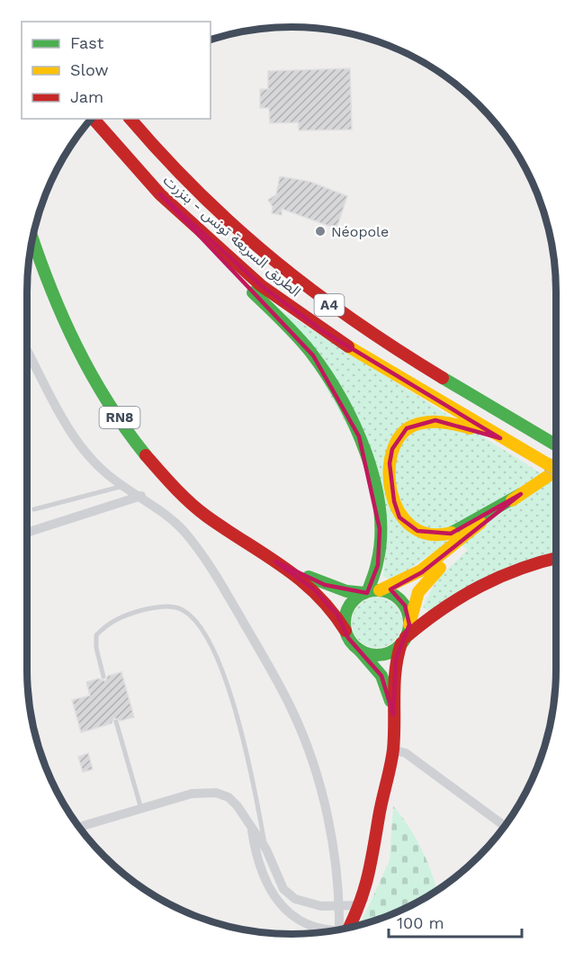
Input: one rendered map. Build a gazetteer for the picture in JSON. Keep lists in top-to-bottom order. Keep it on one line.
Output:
{"streets":{"main road":["الطريق السريعة تونس - بنزرت","A4","RN8"]},"places":["Néopole"],"legend":["Fast","Slow","Jam"],"scale_bar":"100 m"}
